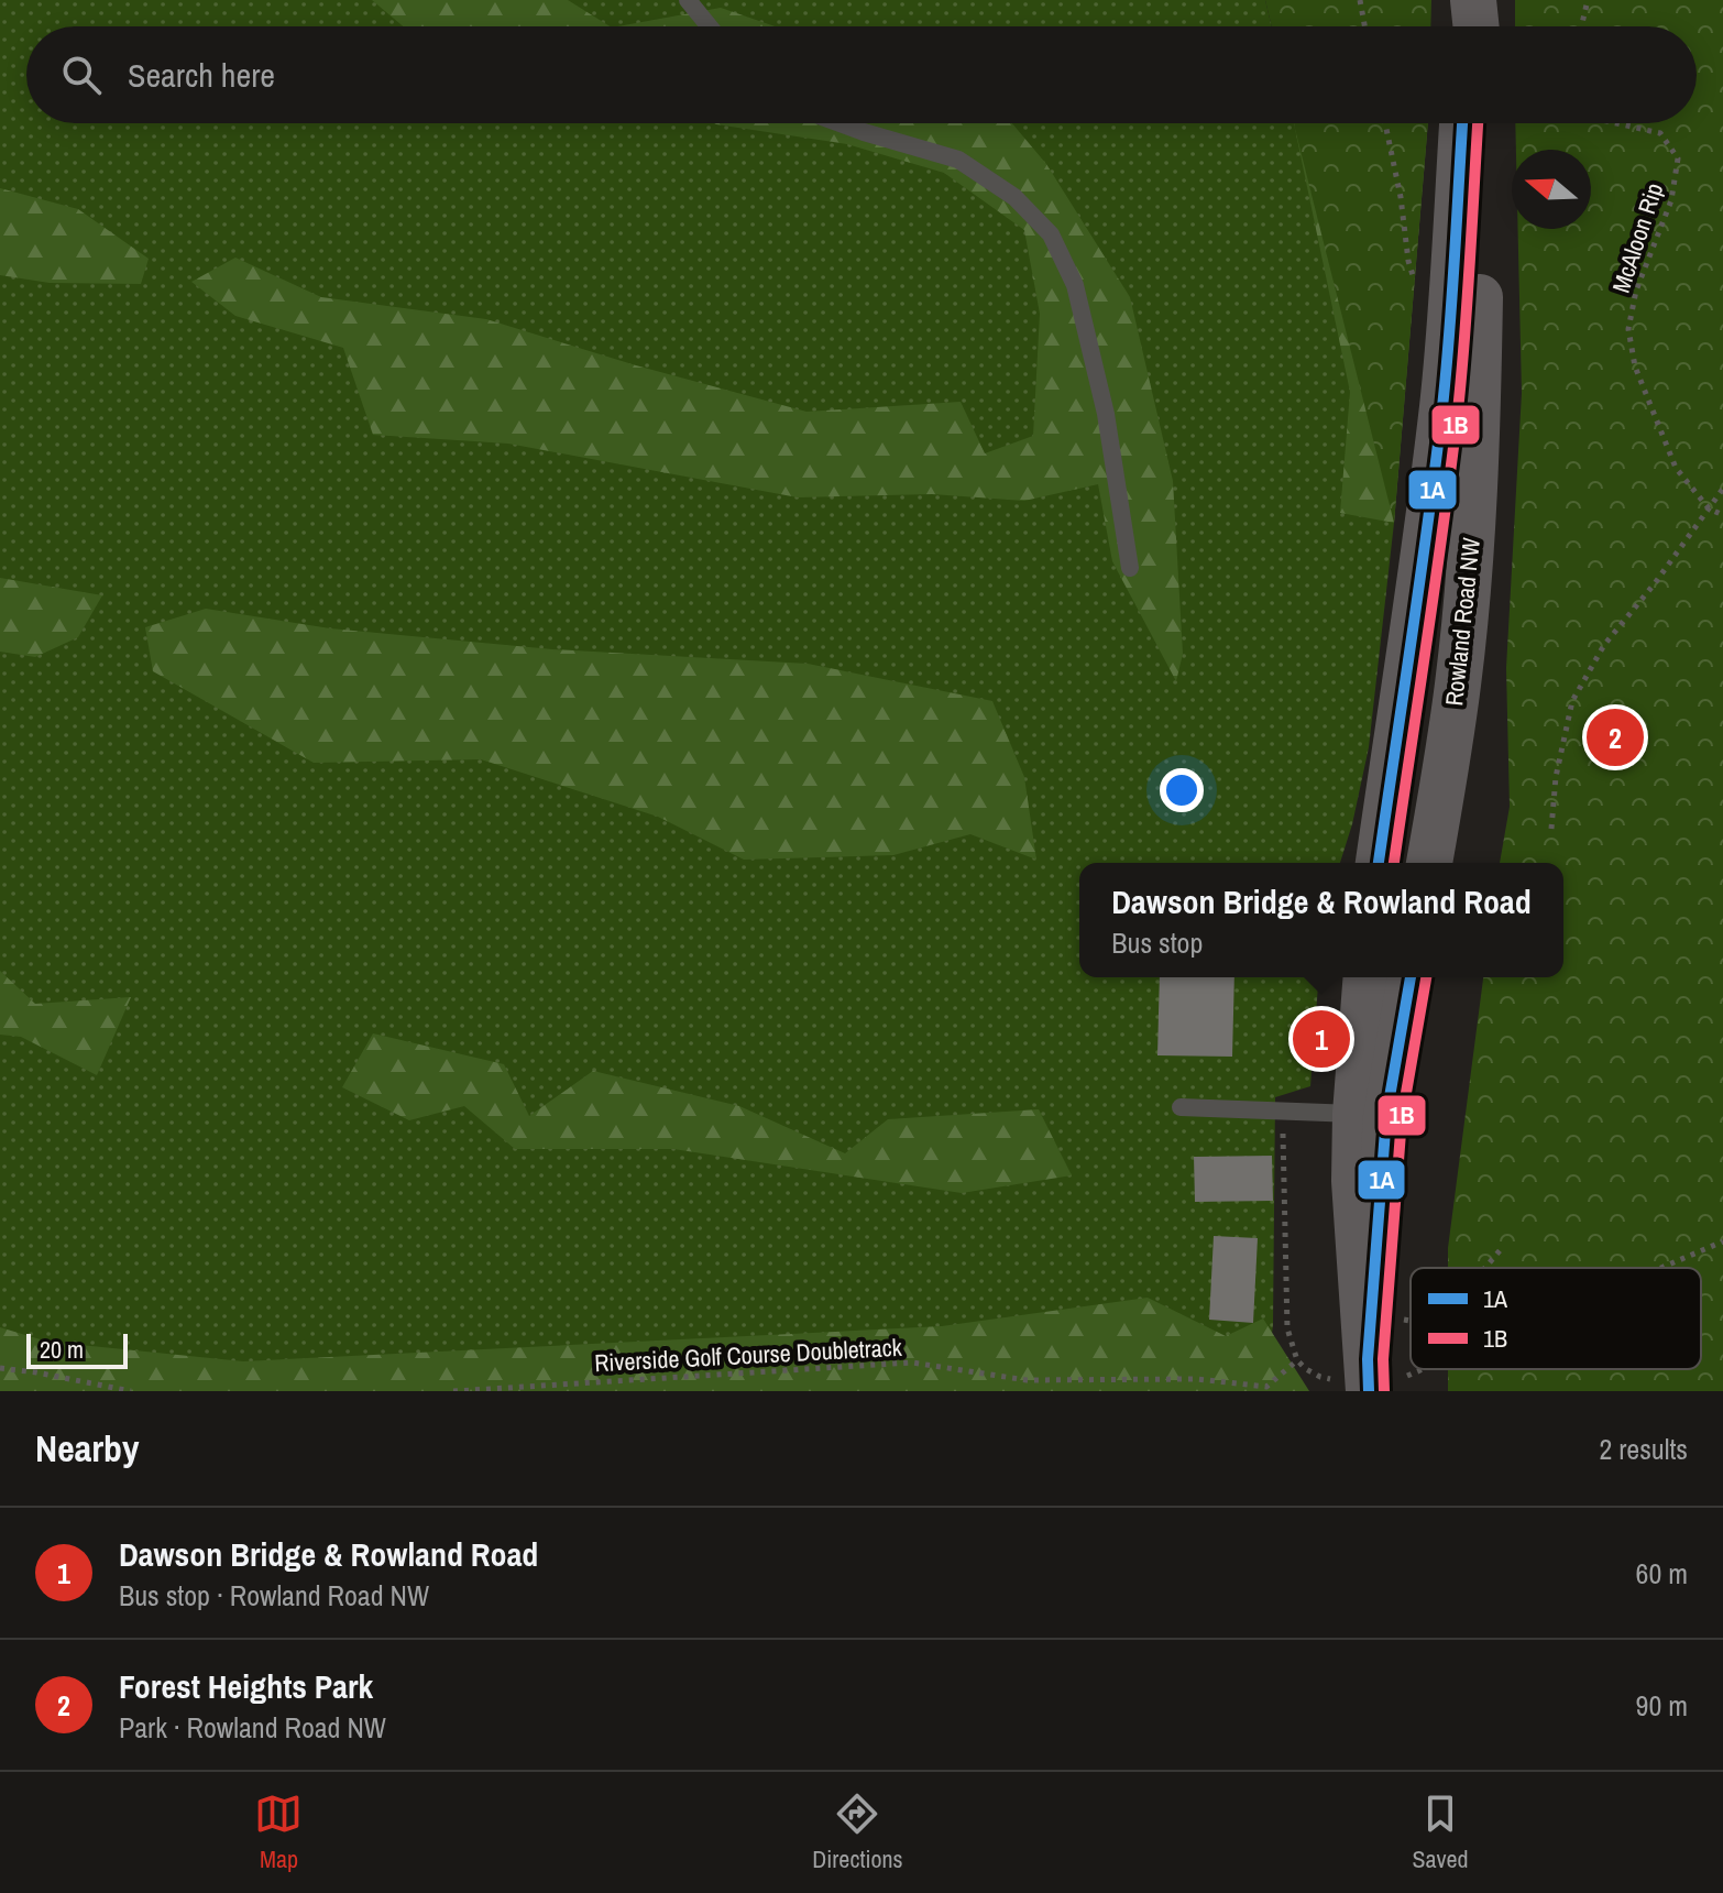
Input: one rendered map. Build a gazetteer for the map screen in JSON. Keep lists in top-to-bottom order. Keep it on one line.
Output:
{"streets":{"main road":["Rowland Road NW"],"path":["McAloon Rip","Riverside Golf Course Doubletrack"]},"lines":["transit line 1A","transit line 1B"],"legend":["1A","1B"],"scale_bar":"20 m","north":"left","page":{"search":"Search here","pins":["2","1"],"popup":["Dawson Bridge & Rowland Road","Bus stop"],"scale":"20 m","heading":["Nearby","2 results"],"list":[{"mark":"1","name":"Dawson Bridge & Rowland Road","note":"Bus stop · Rowland Road NW","value":"60 m"},{"mark":"2","name":"Forest Heights Park","note":"Park · Rowland Road NW","value":"90 m"}],"nav":["Map","Directions","Saved"]}}
